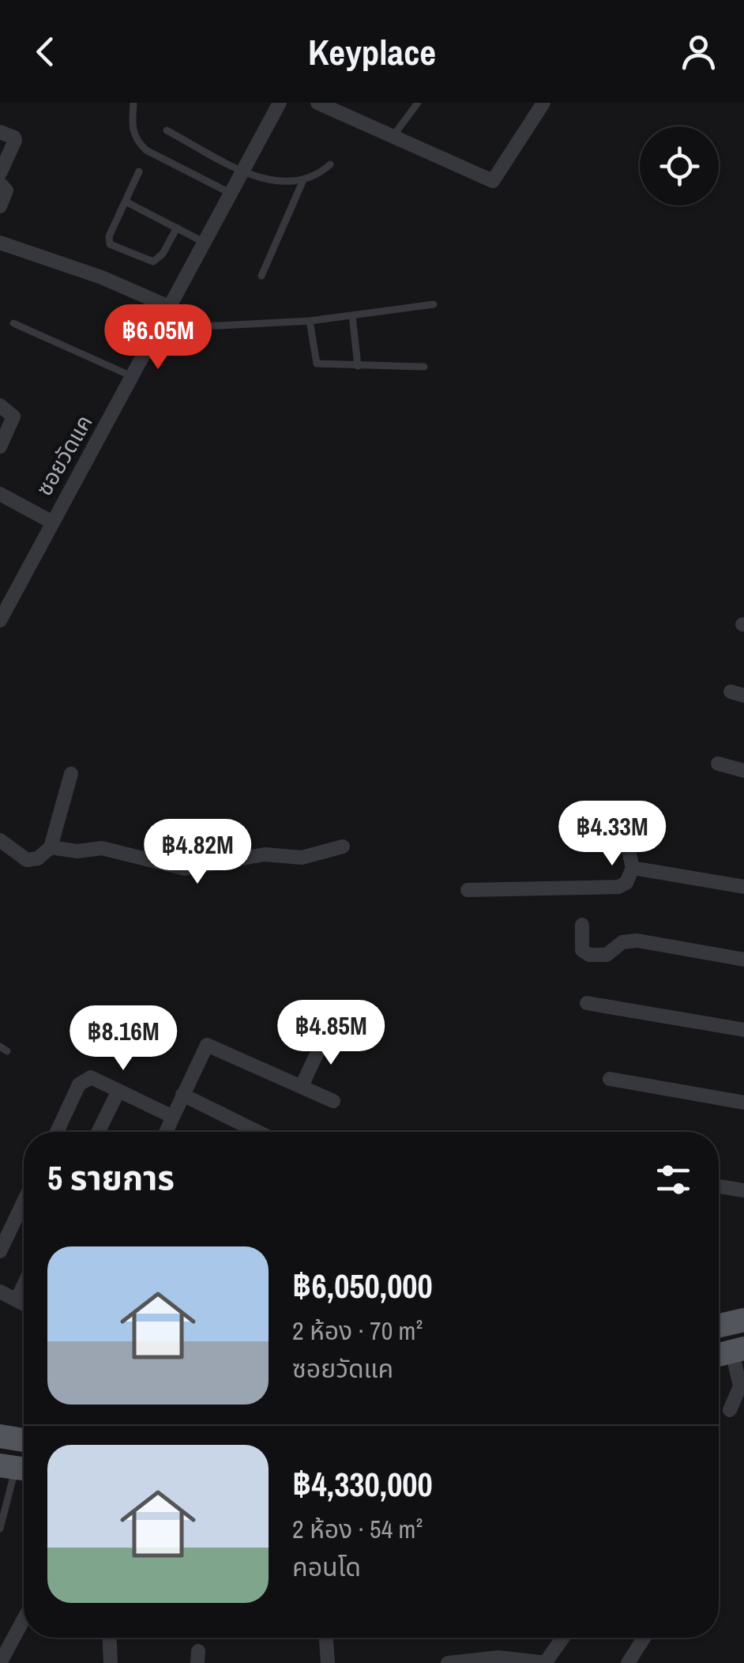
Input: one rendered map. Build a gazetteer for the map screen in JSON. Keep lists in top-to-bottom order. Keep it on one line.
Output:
{"streets":{"street":["ซอยวัดแค"]},"page":{"header":"Keyplace","price":["฿6.05M","฿4.33M","฿4.82M","฿4.85M","฿8.16M"],"heading":"5 รายการ","list":[{"name":"฿6,050,000","note":"2 ห้อง · 70 m² · ซอยวัดแค"},{"name":"฿4,330,000","note":"2 ห้อง · 54 m² · คอนโด"}]}}
